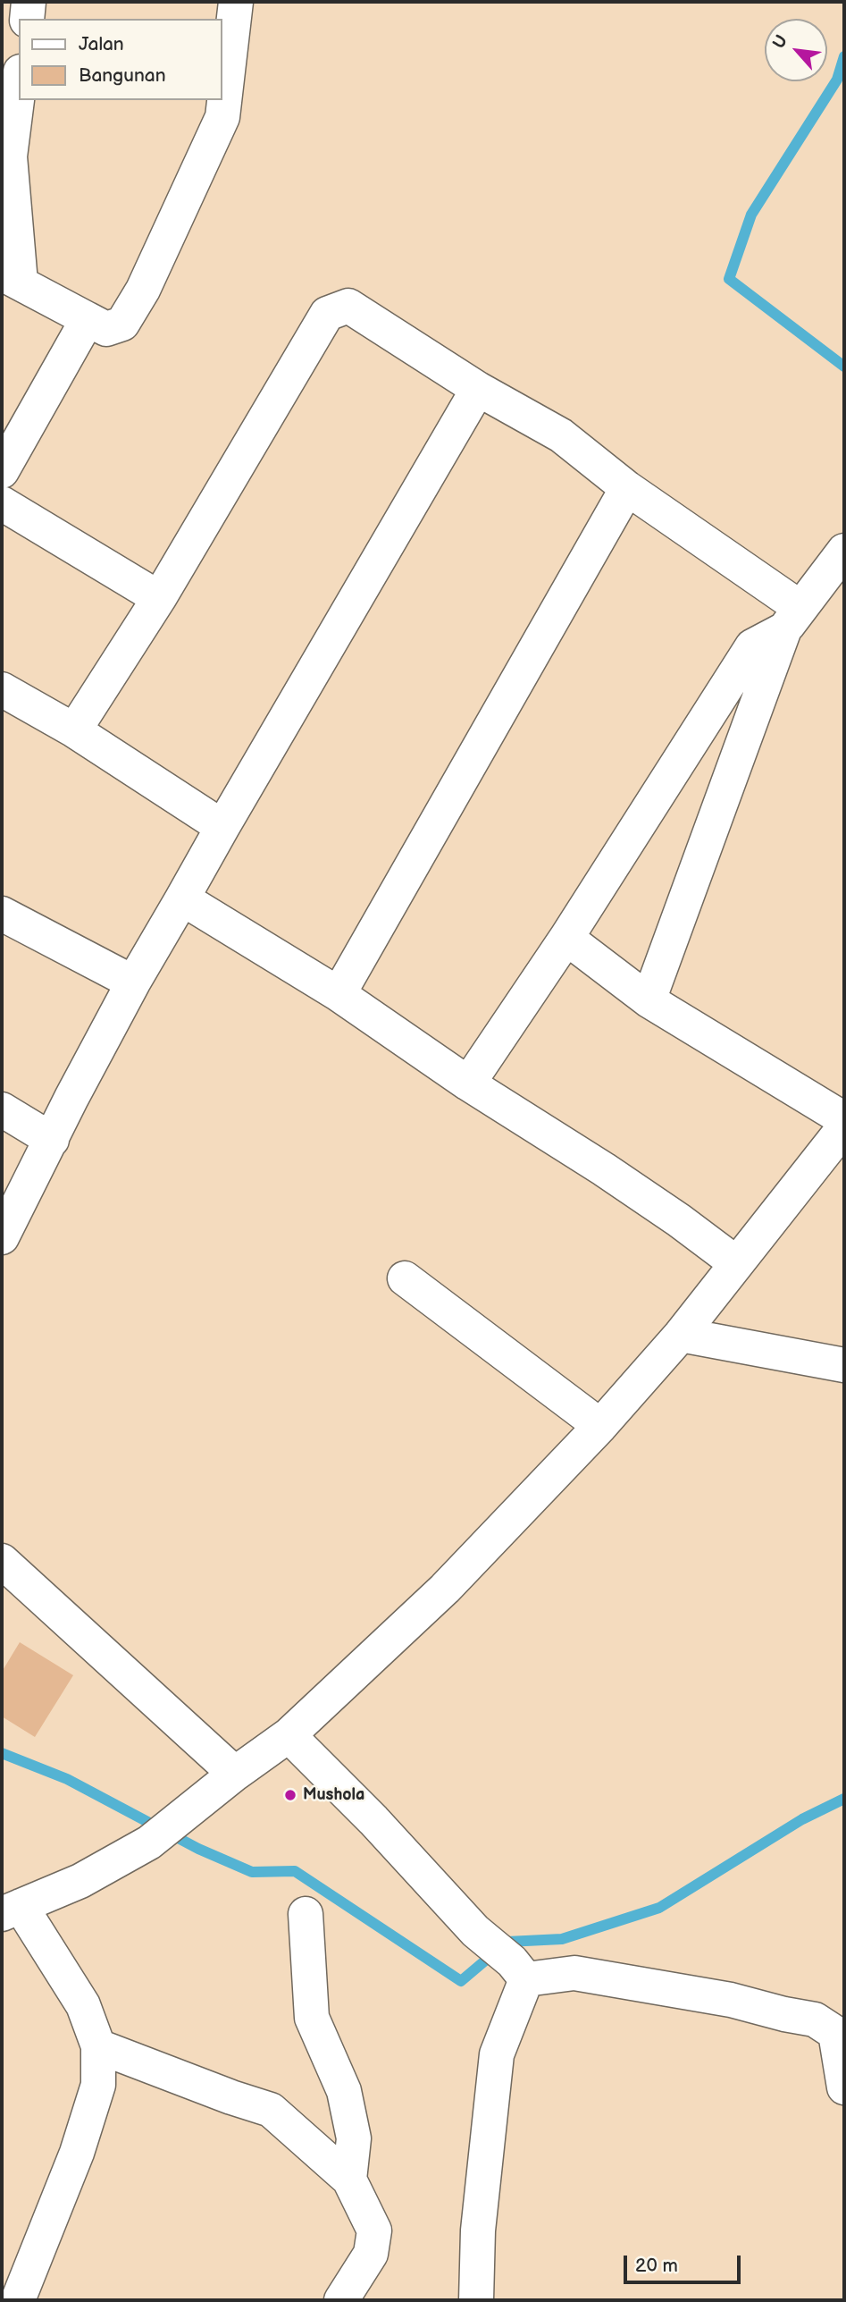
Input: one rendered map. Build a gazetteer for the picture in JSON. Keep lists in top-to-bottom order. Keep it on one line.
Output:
{"places":["Mushola"],"legend":["Jalan","Bangunan"],"scale_bar":"20 m","north":"top left"}
